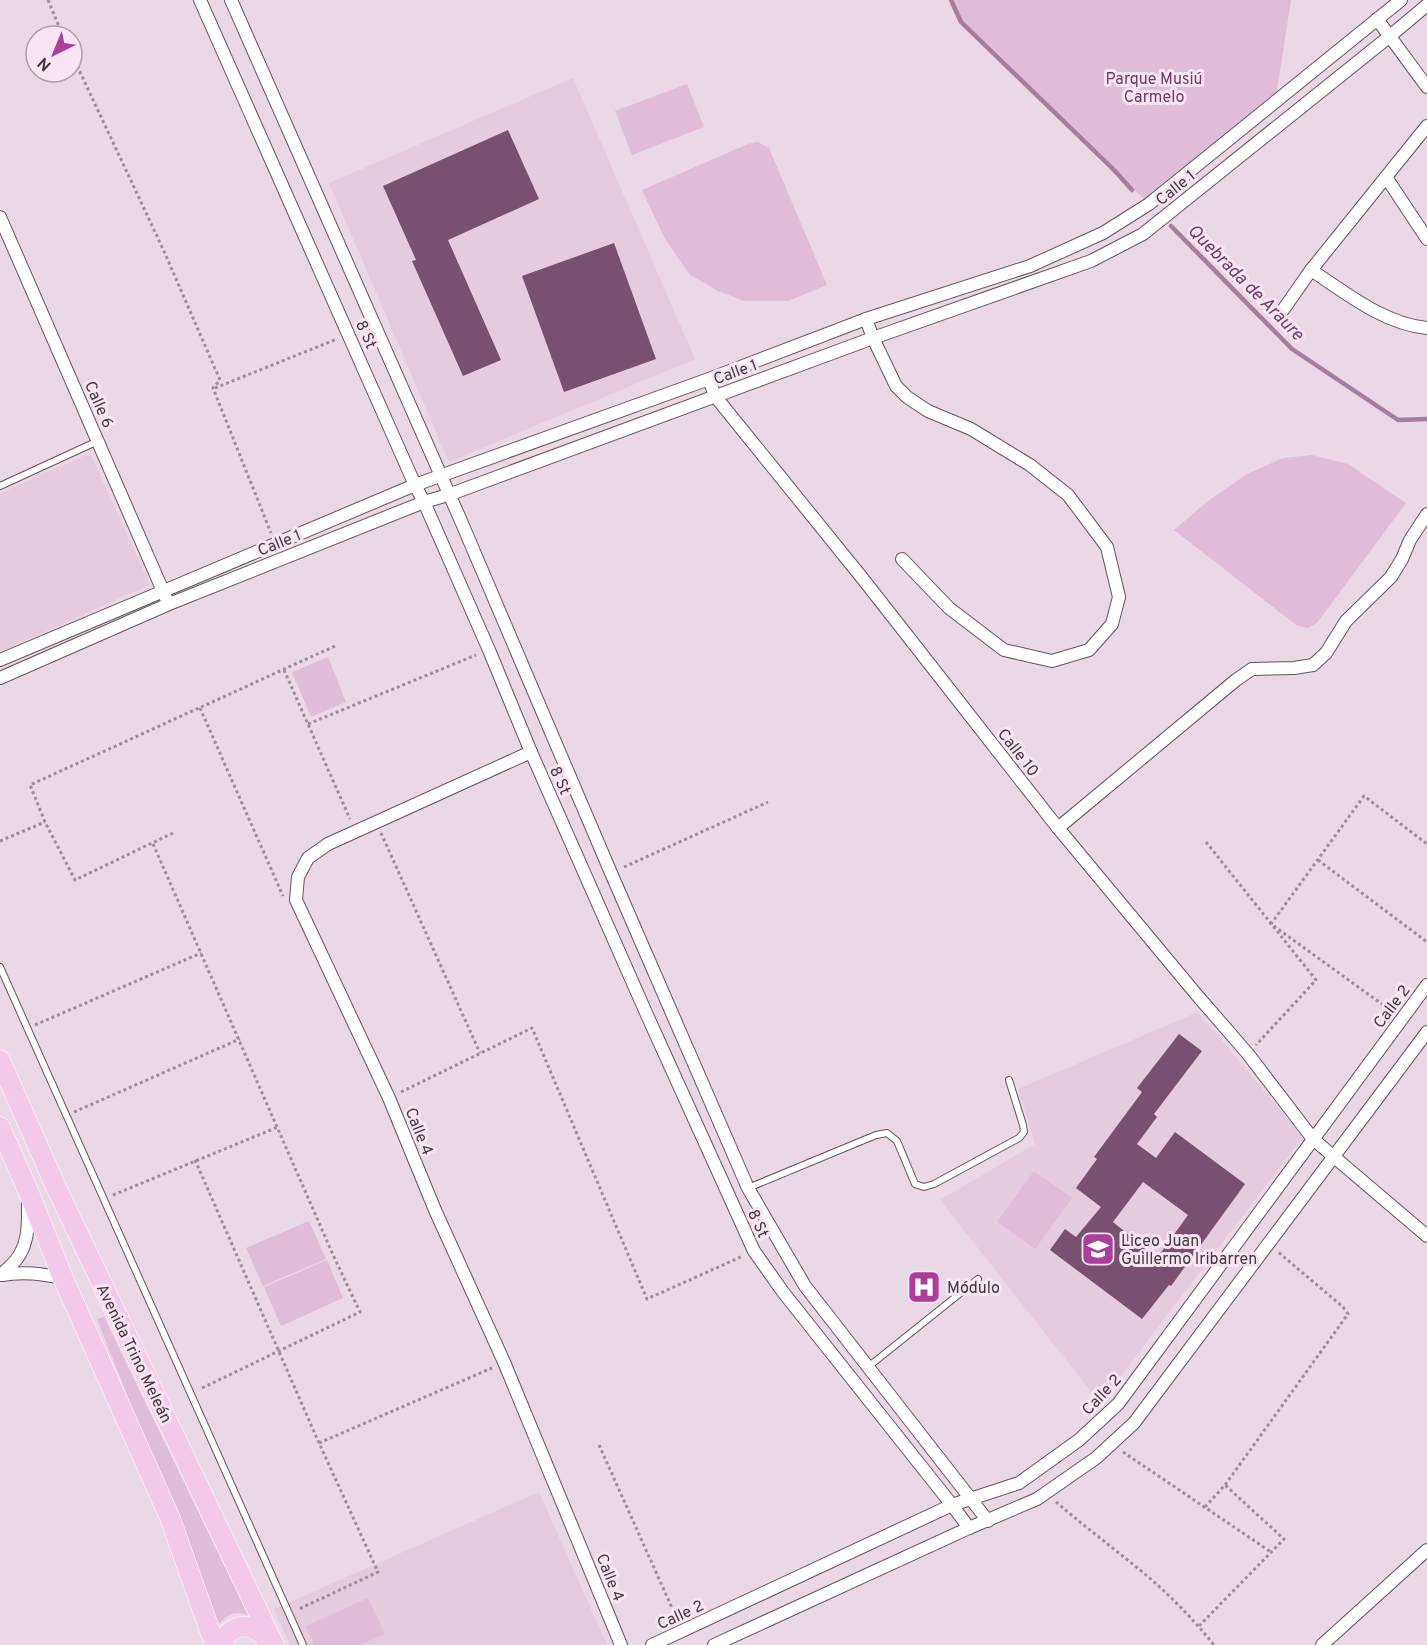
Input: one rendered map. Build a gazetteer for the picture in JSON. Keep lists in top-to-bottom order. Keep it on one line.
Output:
{"streets":{"main road":["Avenida Trino Meleán"],"street":["Calle 1","8 St","Calle 6","Calle 10","Calle 2","Calle 4"]},"crossings":[["Calle 1","8 St"],["Calle 1","Calle 6"],["Calle 1","Calle 10"],["8 St","Calle 2"],["8 St","Calle 4"],["Calle 10","Calle 2"]],"water":["Quebrada de Araure"],"parks":["Parque Musiú Carmelo"],"places":{"school or university":["Liceo Juan Guillermo Iribarren"],"hospital":["Módulo"]},"north":"bottom left"}
